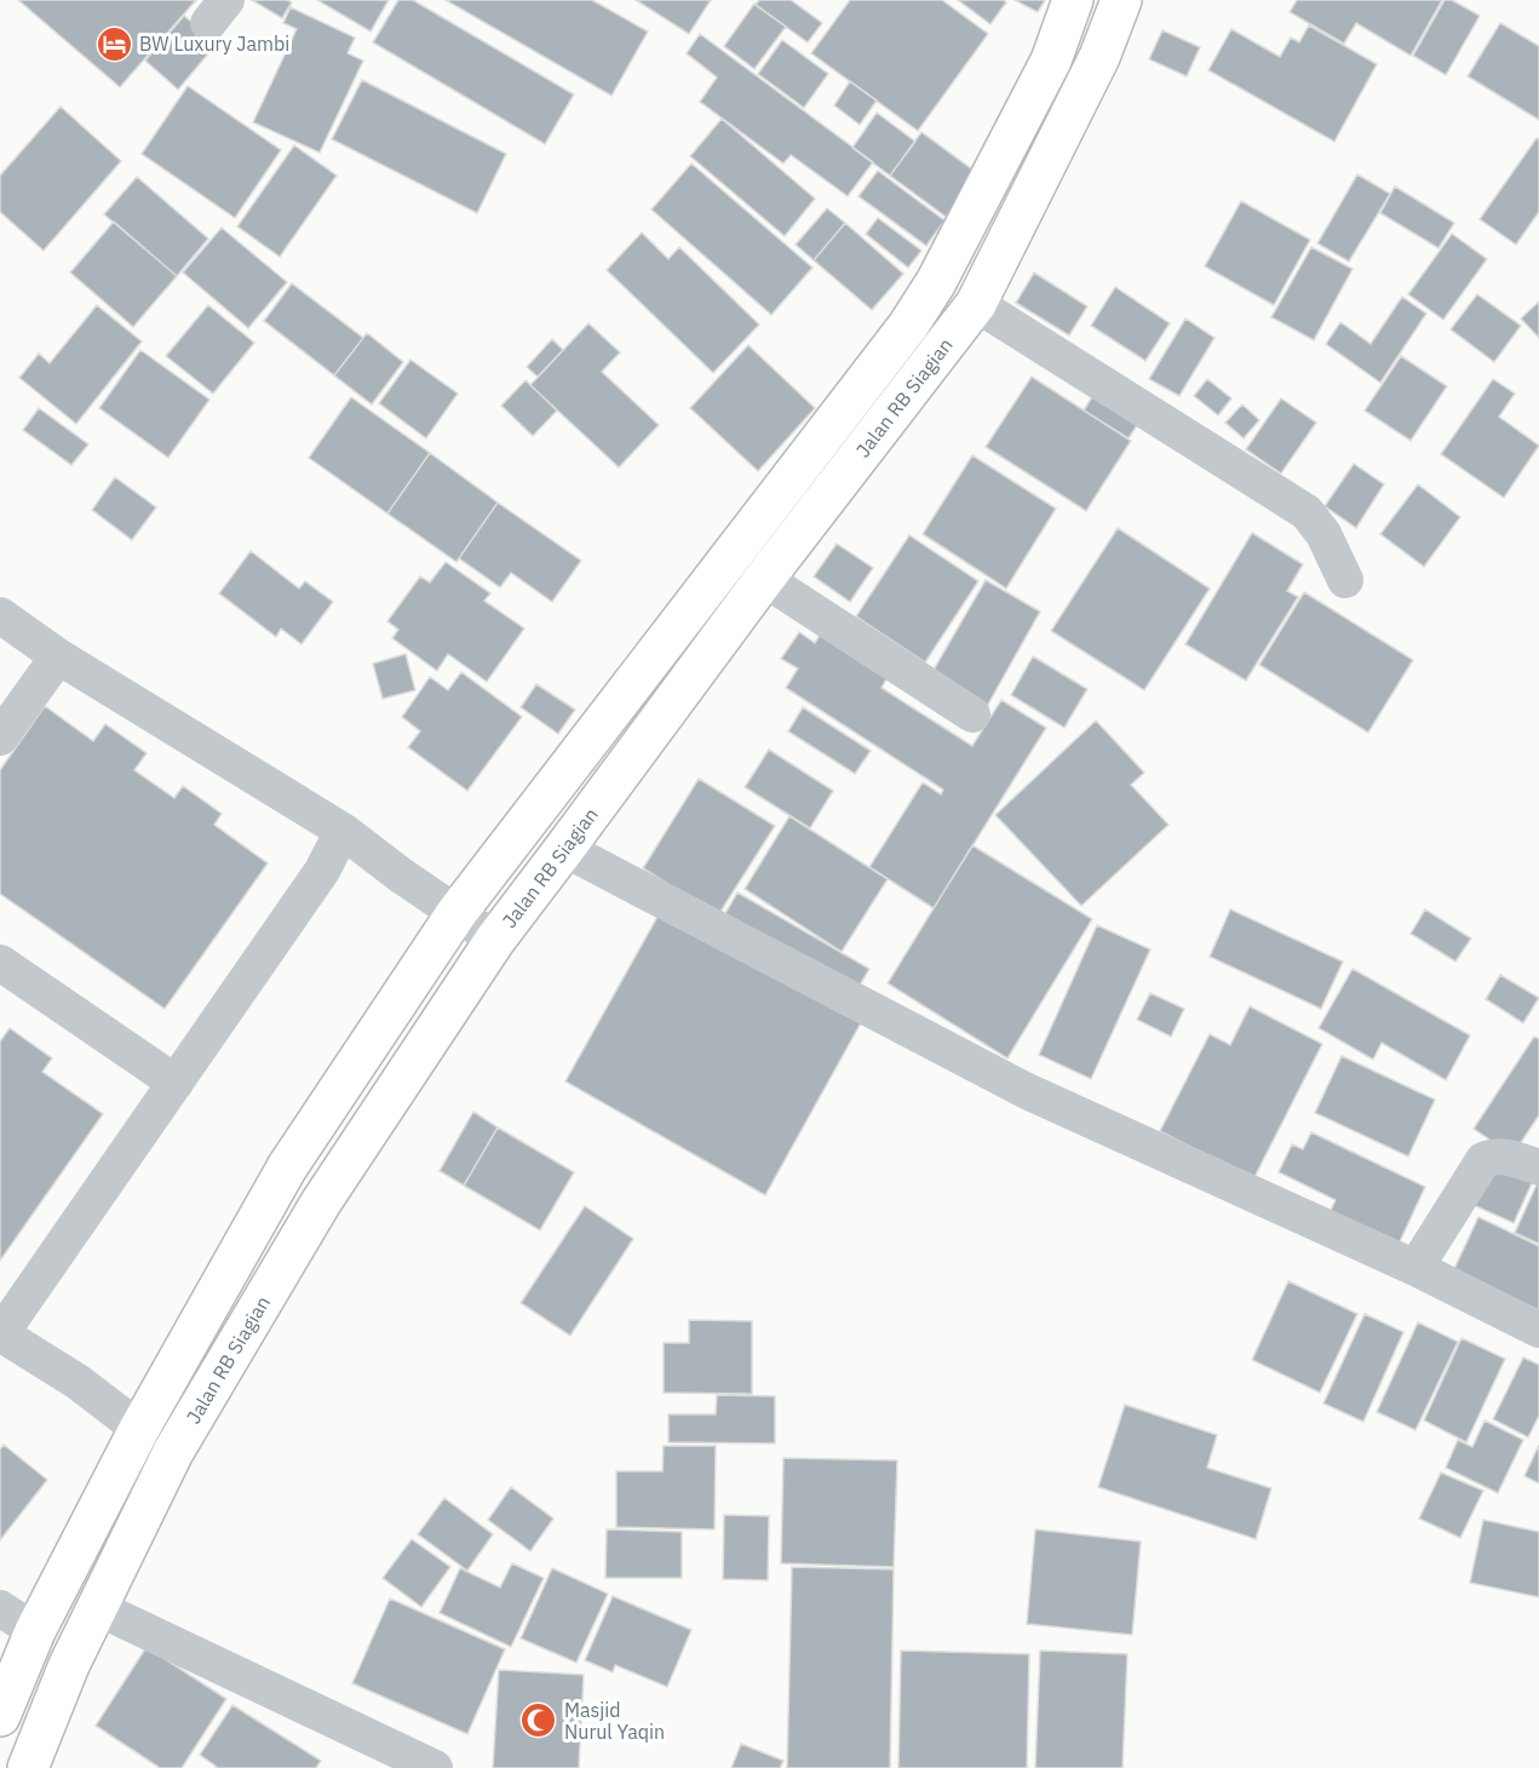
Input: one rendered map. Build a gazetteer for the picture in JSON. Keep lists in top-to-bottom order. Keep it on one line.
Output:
{"streets":{"highway":["Jalan RB Siagian"]},"places":{"hotel":["BW Luxury Jambi"],"mosque":["Masjid Nurul Yaqin"]}}
